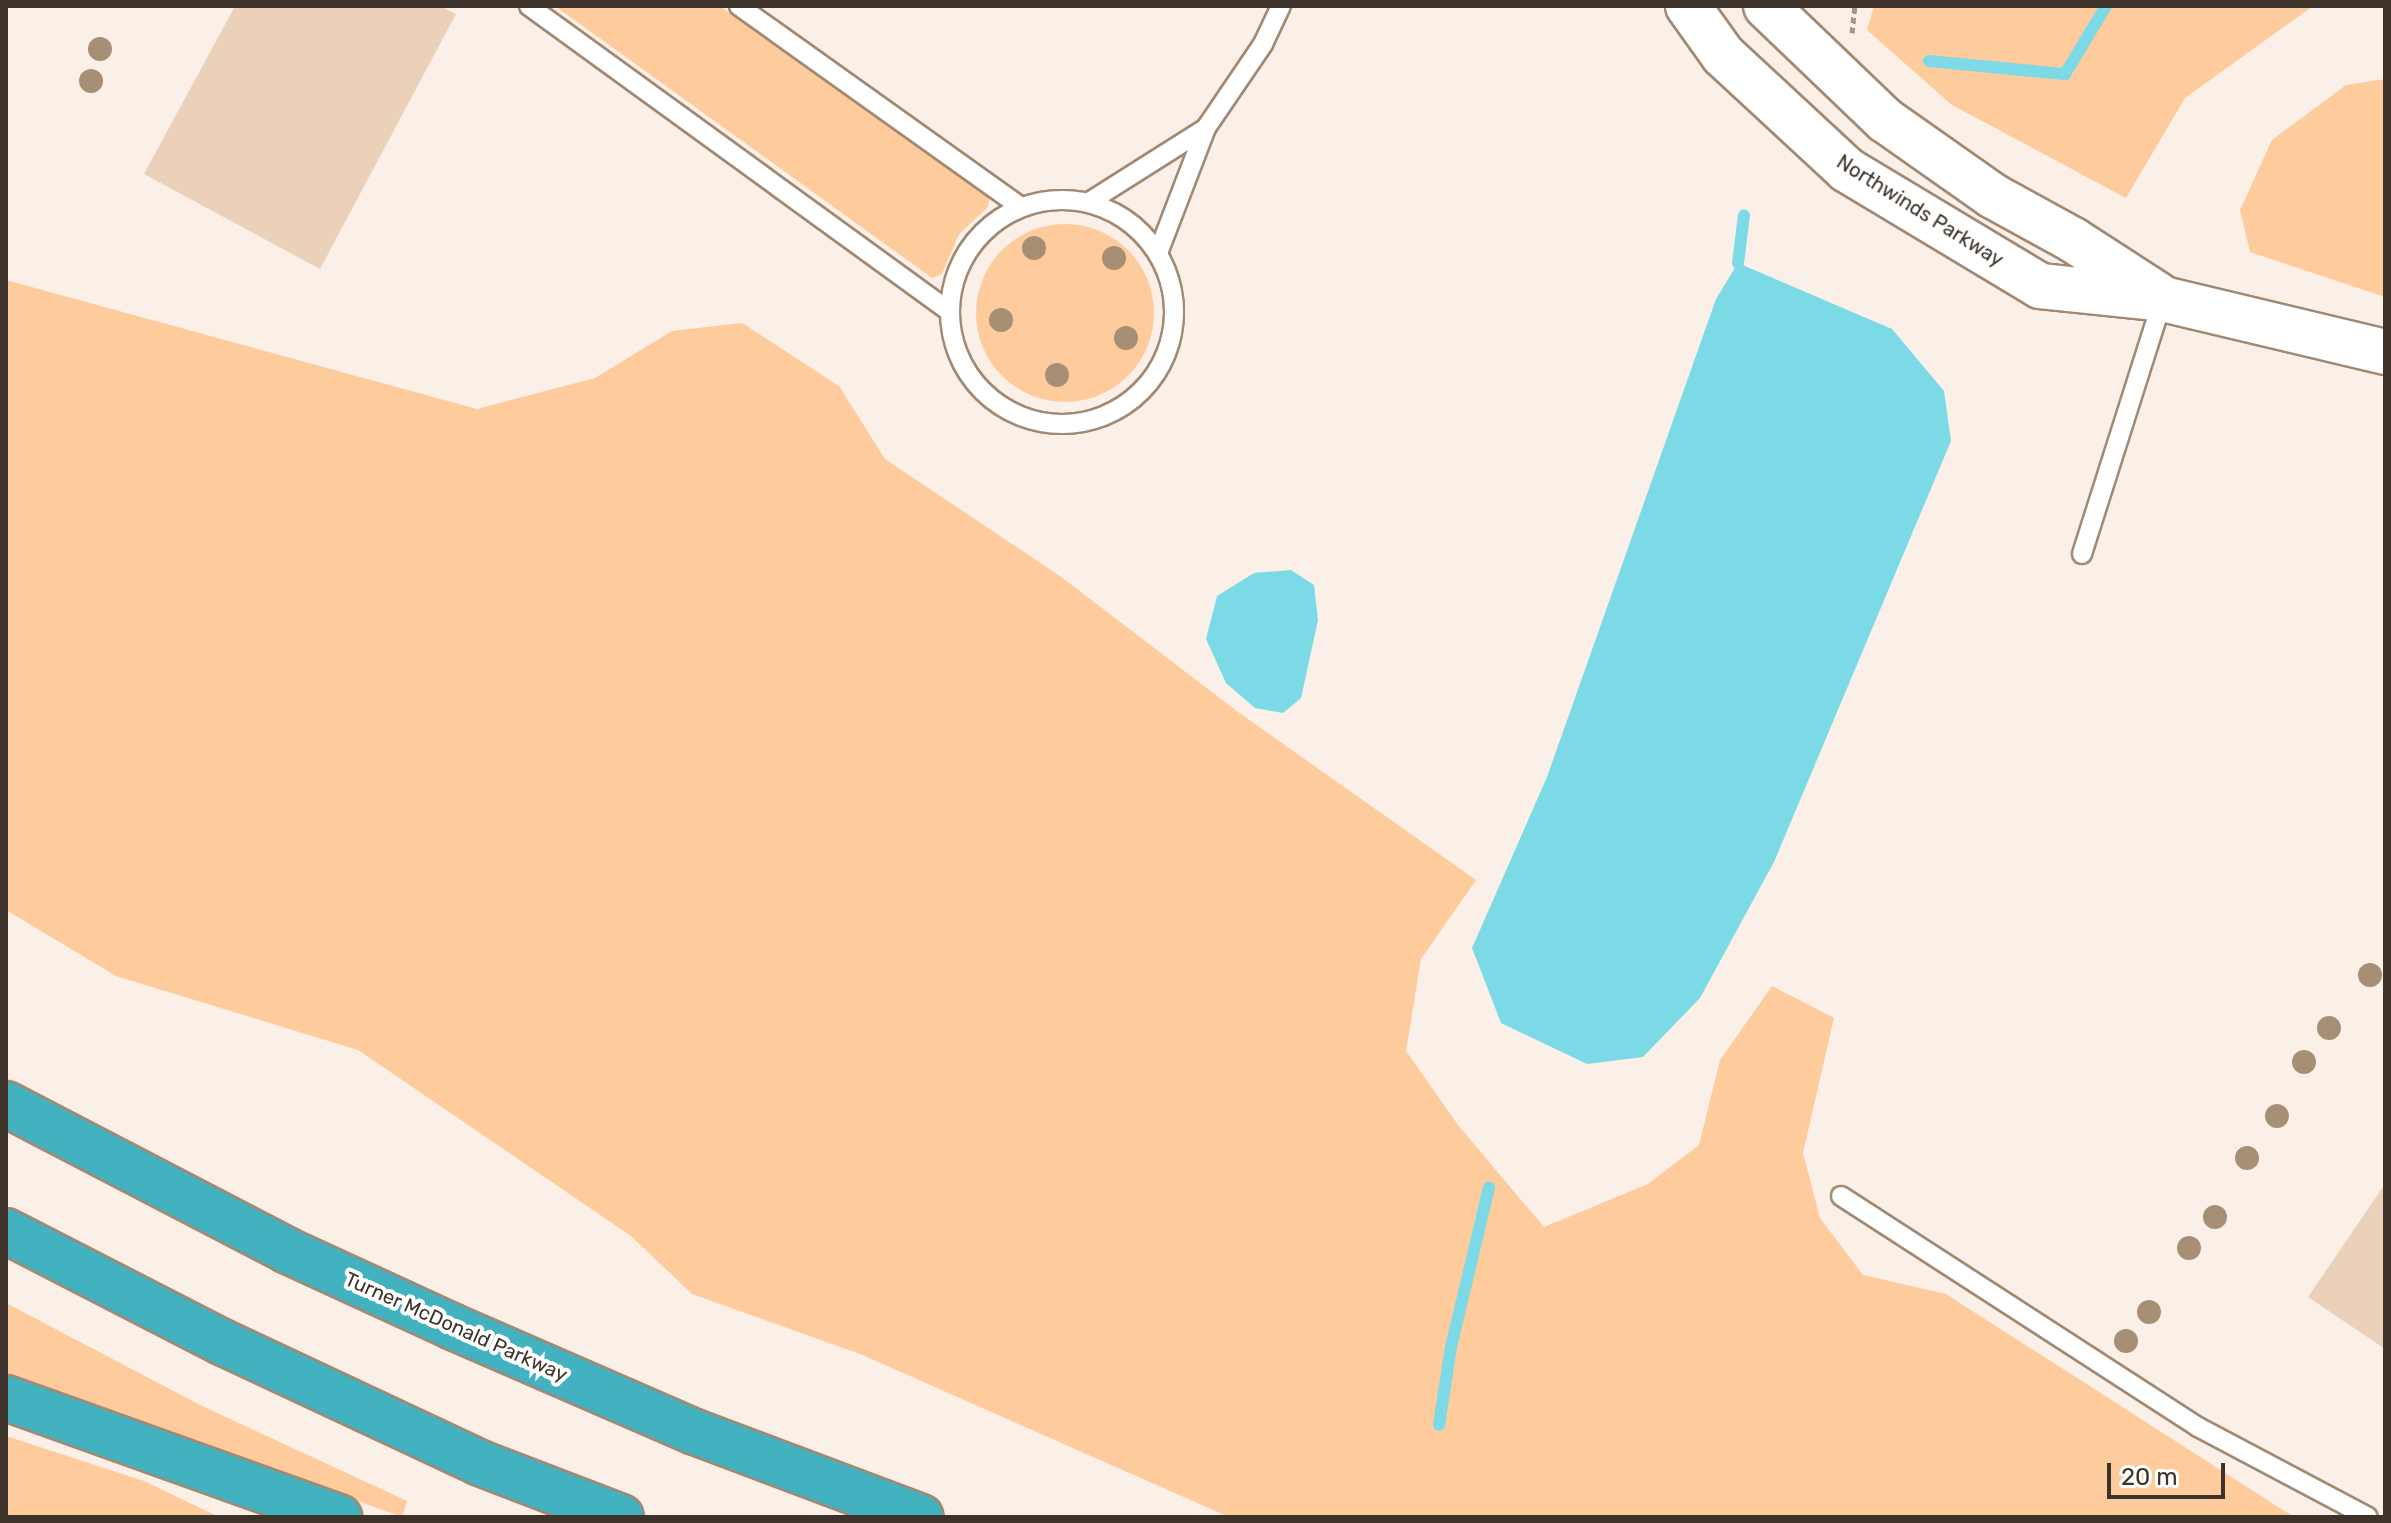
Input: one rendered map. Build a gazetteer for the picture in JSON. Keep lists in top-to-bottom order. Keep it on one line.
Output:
{"streets":{"highway":["Turner McDonald Parkway"],"street":["Northwinds Parkway"]},"scale_bar":"20 m"}
